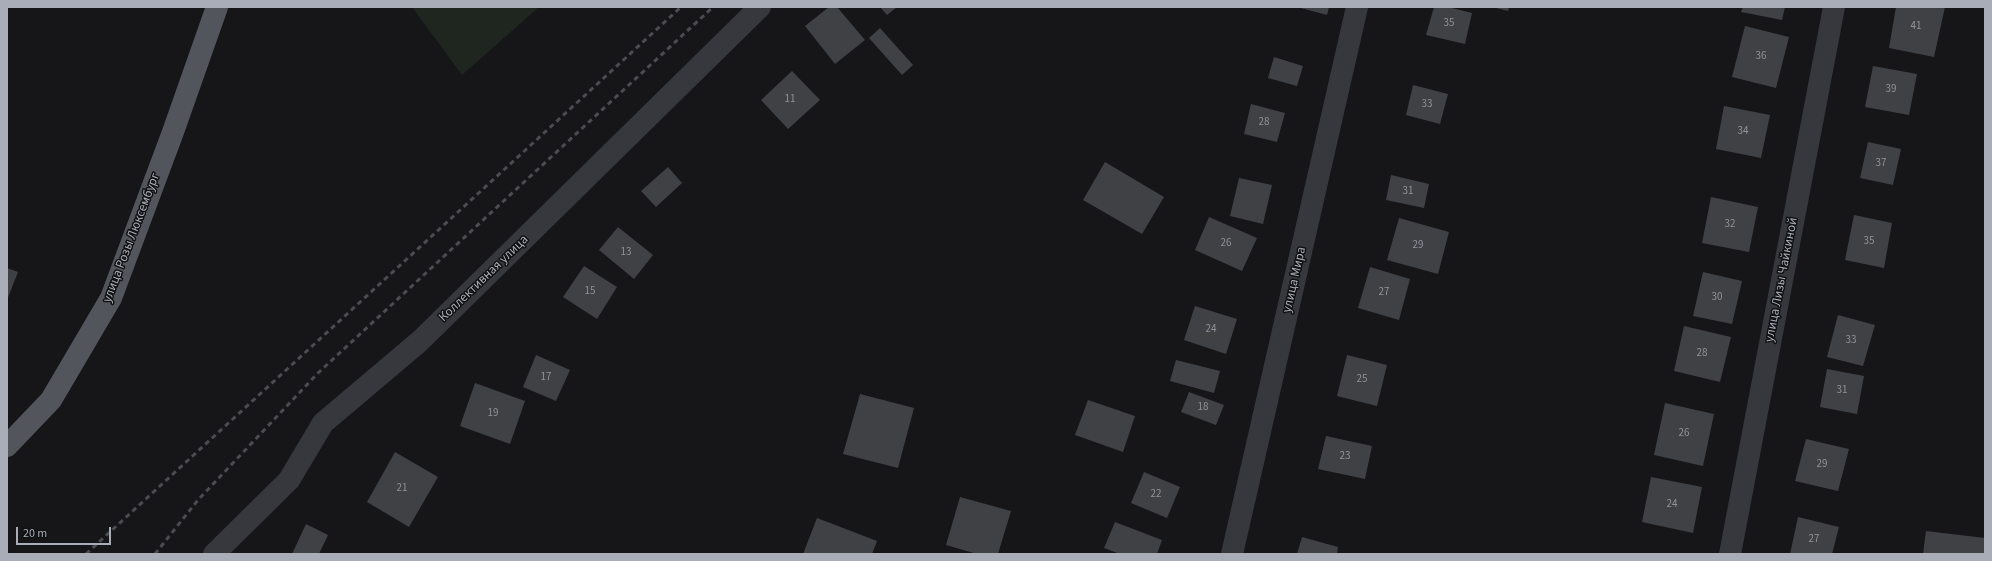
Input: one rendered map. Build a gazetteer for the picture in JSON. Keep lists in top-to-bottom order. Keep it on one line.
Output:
{"streets":{"main road":["улица Розы Люксембург"],"street":["Коллективная улица","улица Мира","улица Лизы Чайкиной"]},"house_numbers":["35","41","36","39","11","33","28","34","37","31","32","35","26","29","13","15","27","30","24","33","28","17","25","31","18","19","26","23","29","21","22","24","27"],"scale_bar":"20 m"}
